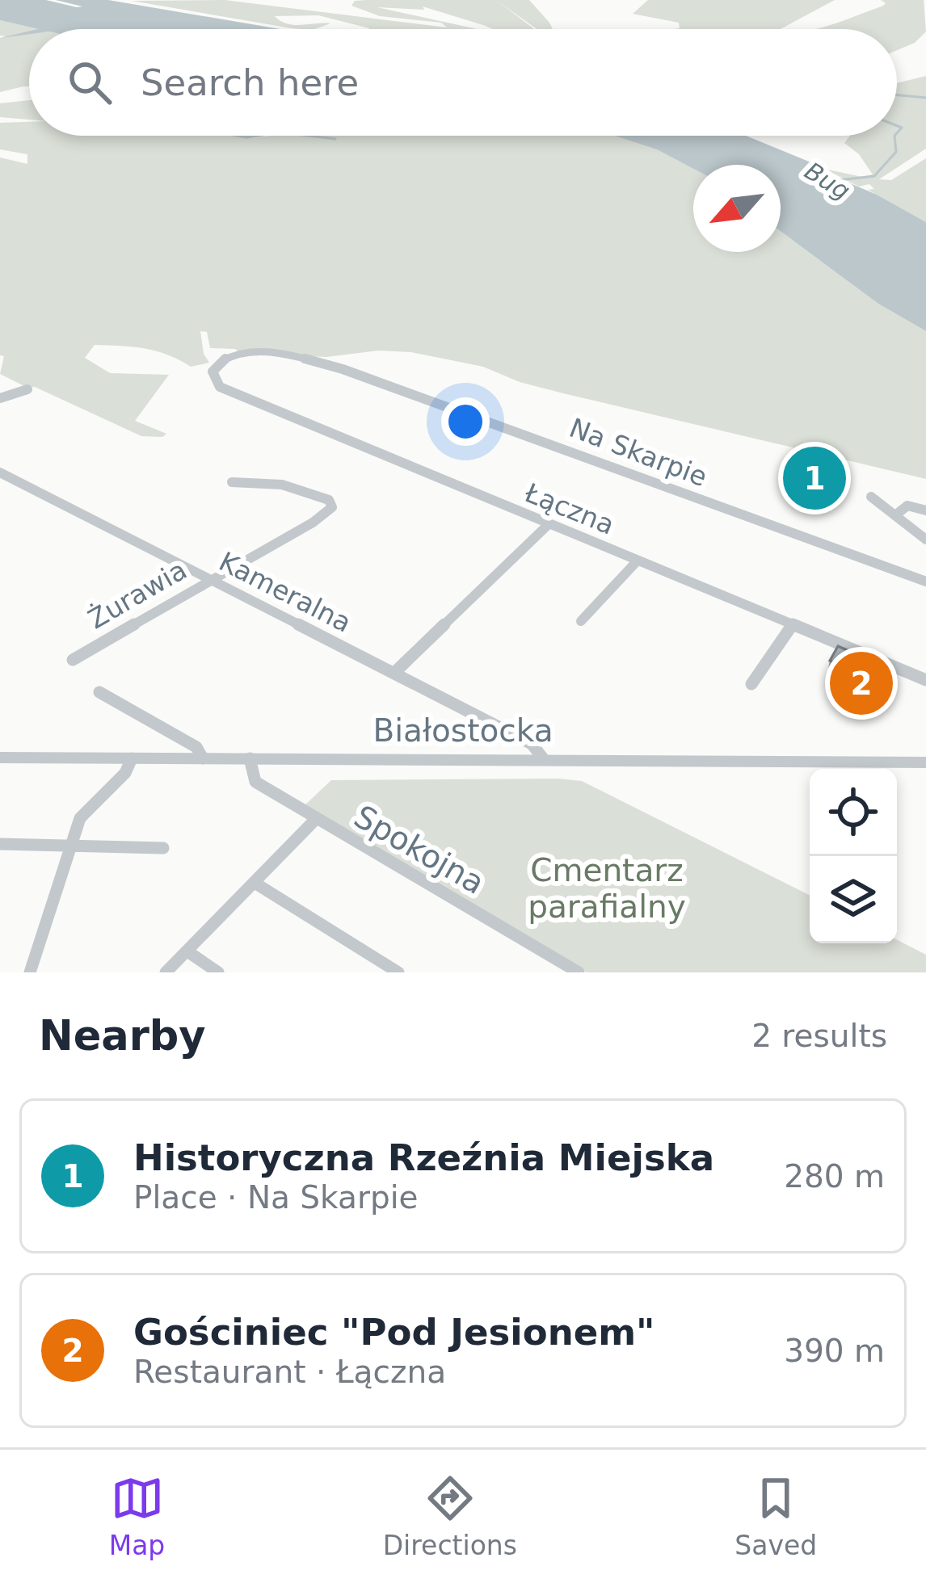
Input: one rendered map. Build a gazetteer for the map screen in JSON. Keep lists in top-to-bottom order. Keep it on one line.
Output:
{"streets":{"street":["Na Skarpie","Łączna","Kameralna","Żurawia","Białostocka","Spokojna"]},"crossings":[["Na Skarpie","Łączna"],["Kameralna","Żurawia"],["Kameralna","Białostocka"],["Białostocka","Spokojna"]],"water":["Bug"],"parks":["Cmentarz parafialny"],"north":"bottom left","page":{"search":"Search here","pins":["1","2"],"heading":["Nearby","2 results"],"list":[{"mark":"1","name":"Historyczna Rzeźnia Miejska","note":"Place · Na Skarpie","value":"280 m"},{"mark":"2","name":"Gościniec \"Pod Jesionem\"","note":"Restaurant · Łączna","value":"390 m"}],"nav":["Map","Directions","Saved"]}}
